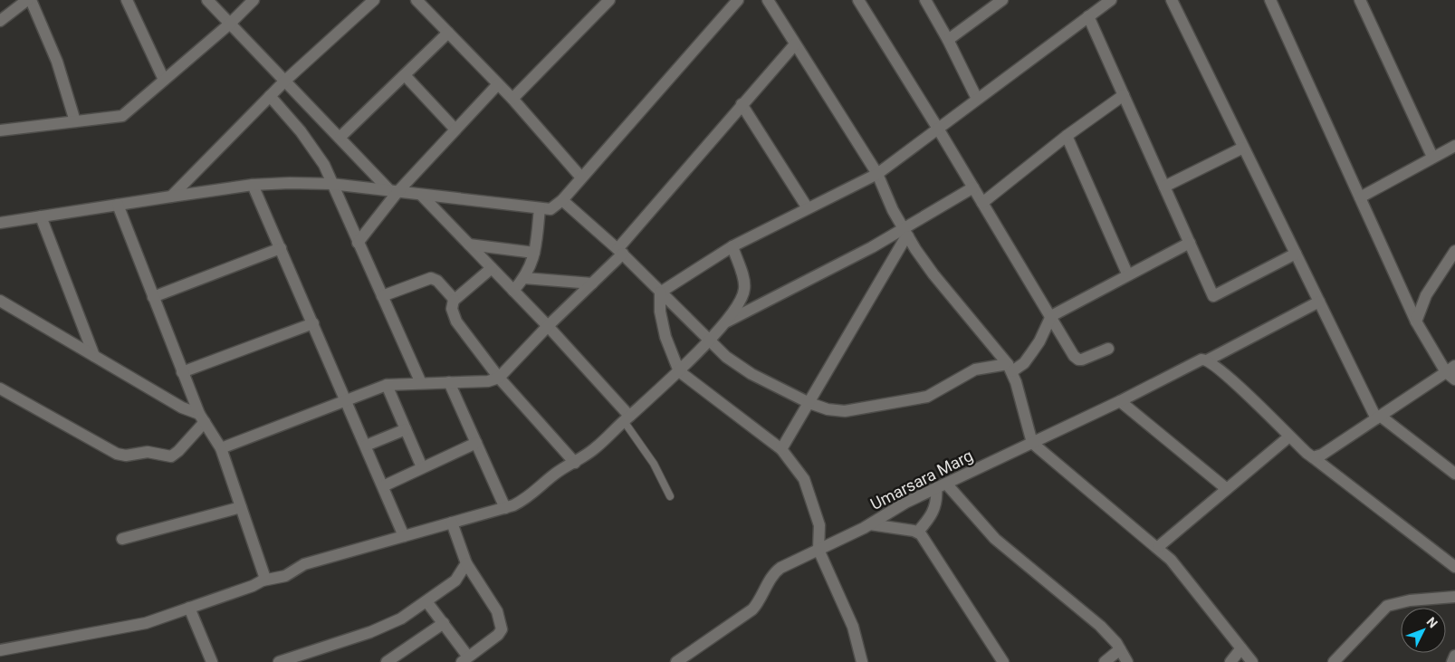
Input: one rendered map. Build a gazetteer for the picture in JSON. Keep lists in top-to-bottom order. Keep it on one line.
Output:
{"streets":{"street":["Umarsara Marg"]},"north":"top right"}
